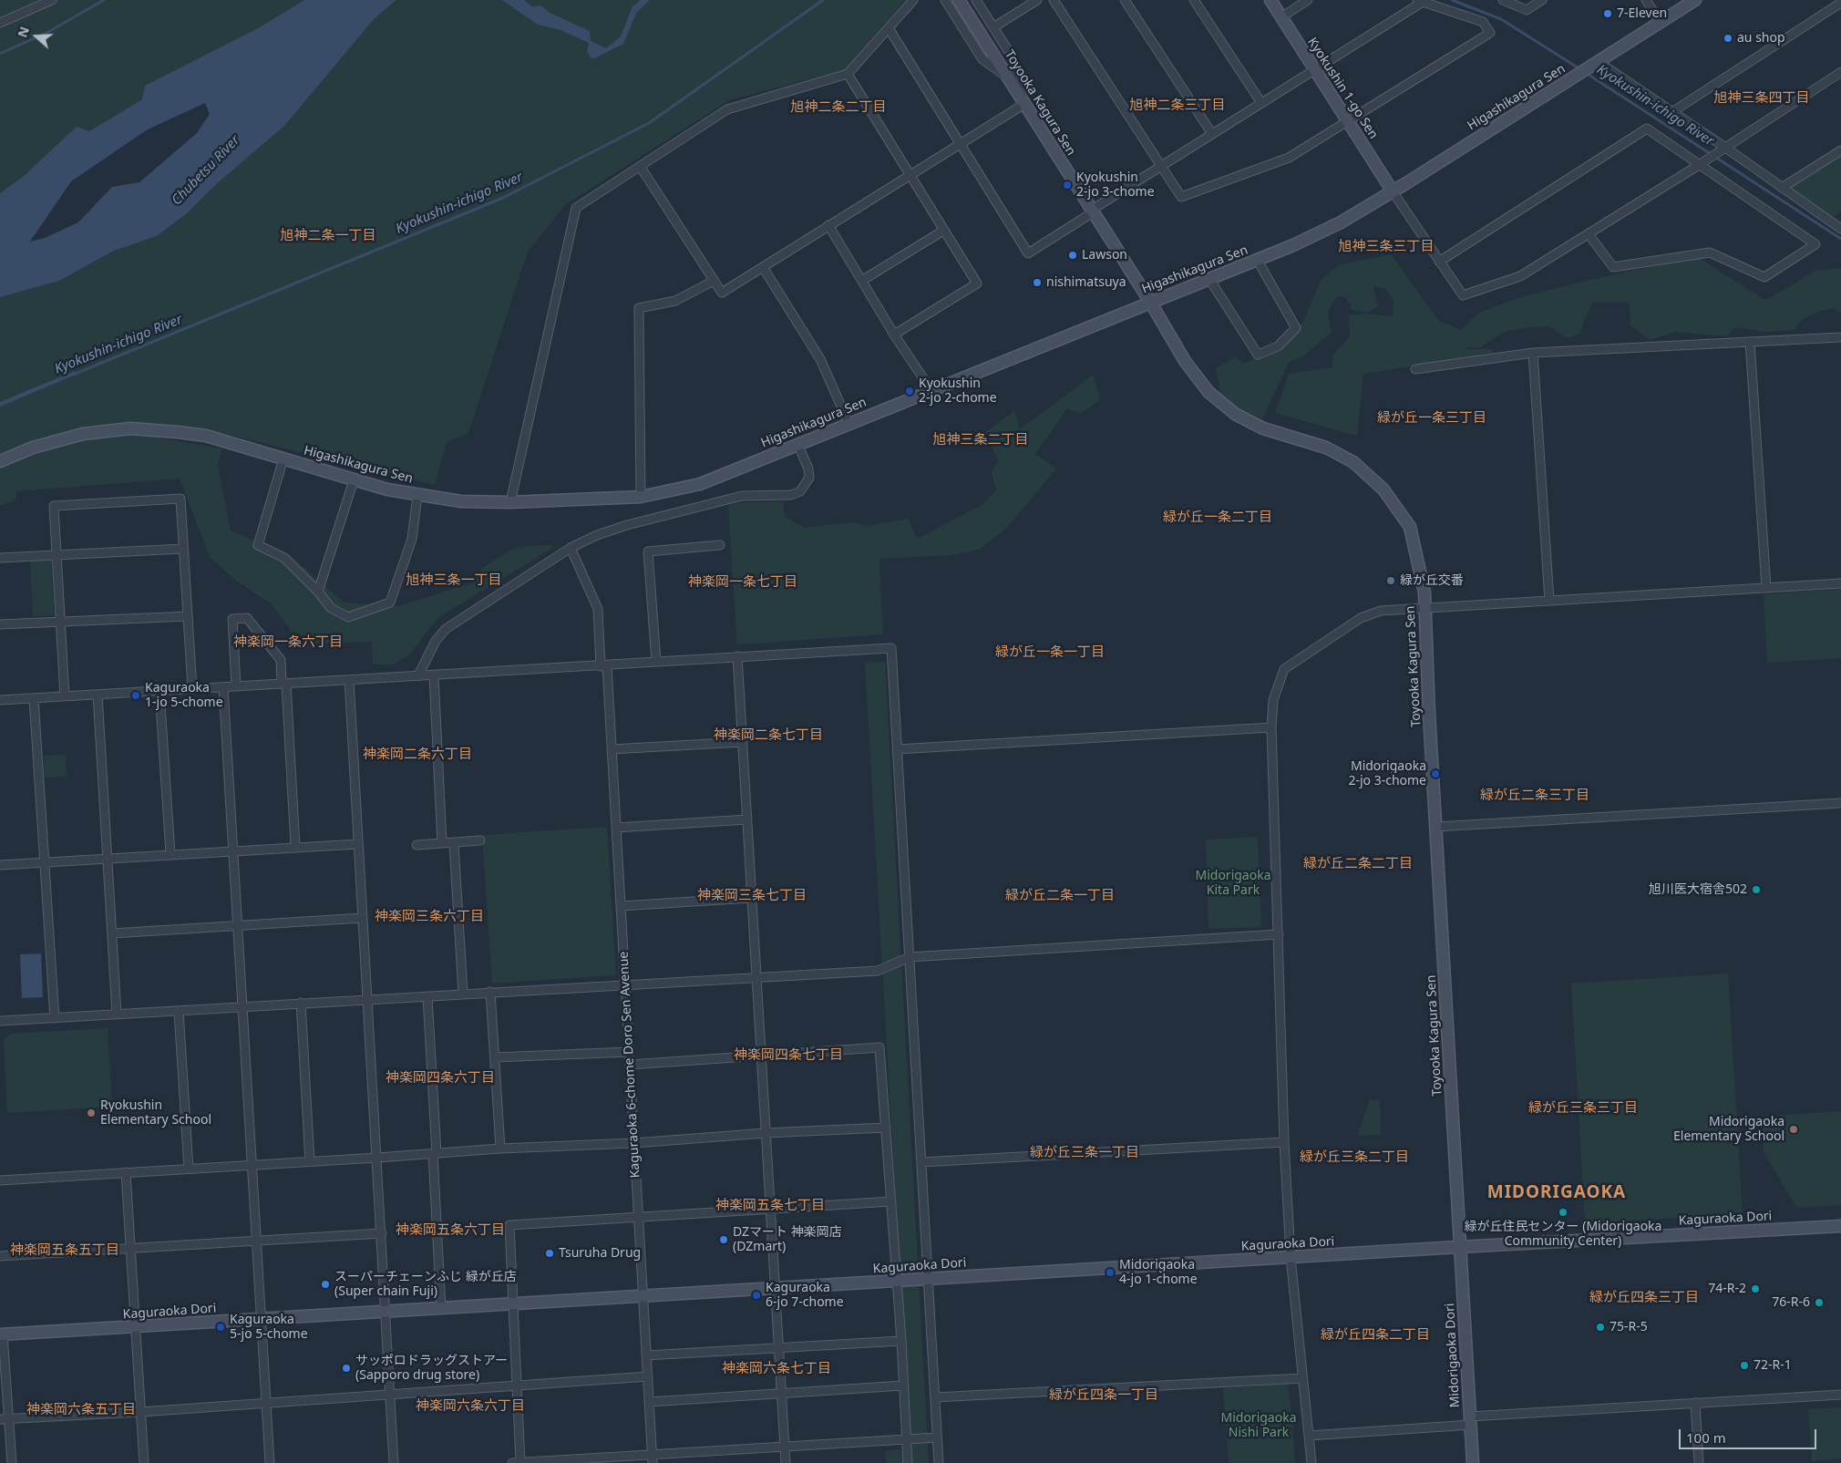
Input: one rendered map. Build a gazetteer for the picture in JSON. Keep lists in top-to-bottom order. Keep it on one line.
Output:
{"streets":{"street":["Kyokushin 1-go Sen","Higashikagura Sen","Toyooka Kagura Sen","Kaguraoka 6-chome Doro Sen Avenue","Kaguraoka Dori","Midorigaoka Dori"]},"crossings":[["Kyokushin 1-go Sen","Higashikagura Sen"],["Higashikagura Sen","Toyooka Kagura Sen"],["Toyooka Kagura Sen","Kaguraoka Dori"],["Toyooka Kagura Sen","Midorigaoka Dori"],["Kaguraoka 6-chome Doro Sen Avenue","Kaguraoka Dori"],["Kaguraoka Dori","Midorigaoka Dori"]],"districts":["旭神三条四丁目","旭神二条三丁目","旭神二条二丁目","旭神二条一丁目","旭神三条三丁目","緑が丘一条三丁目","旭神三条二丁目","緑が丘一条二丁目","旭神三条一丁目","神楽岡一条七丁目","神楽岡一条六丁目","緑が丘一条一丁目","神楽岡二条七丁目","神楽岡二条六丁目","緑が丘二条三丁目","緑が丘二条二丁目","神楽岡三条七丁目","緑が丘二条一丁目","神楽岡三条六丁目","神楽岡四条七丁目","神楽岡四条六丁目","緑が丘三条三丁目","緑が丘三条一丁目","緑が丘三条二丁目","MIDORIGAOKA","神楽岡五条七丁目","神楽岡五条六丁目","神楽岡五条五丁目","緑が丘四条三丁目","緑が丘四条二丁目","神楽岡六条七丁目","緑が丘四条一丁目","神楽岡六条六丁目","神楽岡六条五丁目"],"water":["Kyokushin-ichigo River","Chubetsu River"],"parks":["Midorigaoka Kita Park","Midorigaoka Nishi Park"],"places":["7-Eleven","au shop","Kyokushin 2-jo 3-chome","Lawson","nishimatsuya","Kyokushin 2-jo 2-chome","緑が丘交番","Kaguraoka 1-jo 5-chome","Midorigaoka 2-jo 3-chome","旭川医大宿舎502","Ryokushin Elementary School","Midorigaoka Elementary School","緑が丘住民センター (Midorigaoka Community Center)","DZマート 神楽岡店 (DZmart)","Tsuruha Drug","Midorigaoka 4-jo 1-chome","スーパーチェーンふじ 緑が丘店 (Super chain Fuji)","74-R-2","Kaguraoka 6-jo 7-chome","76-R-6","Kaguraoka 5-jo 5-chome","75-R-5","72-R-1","サッポロドラッグストアー (Sapporo drug store)"],"scale_bar":"100 m","north":"left"}
